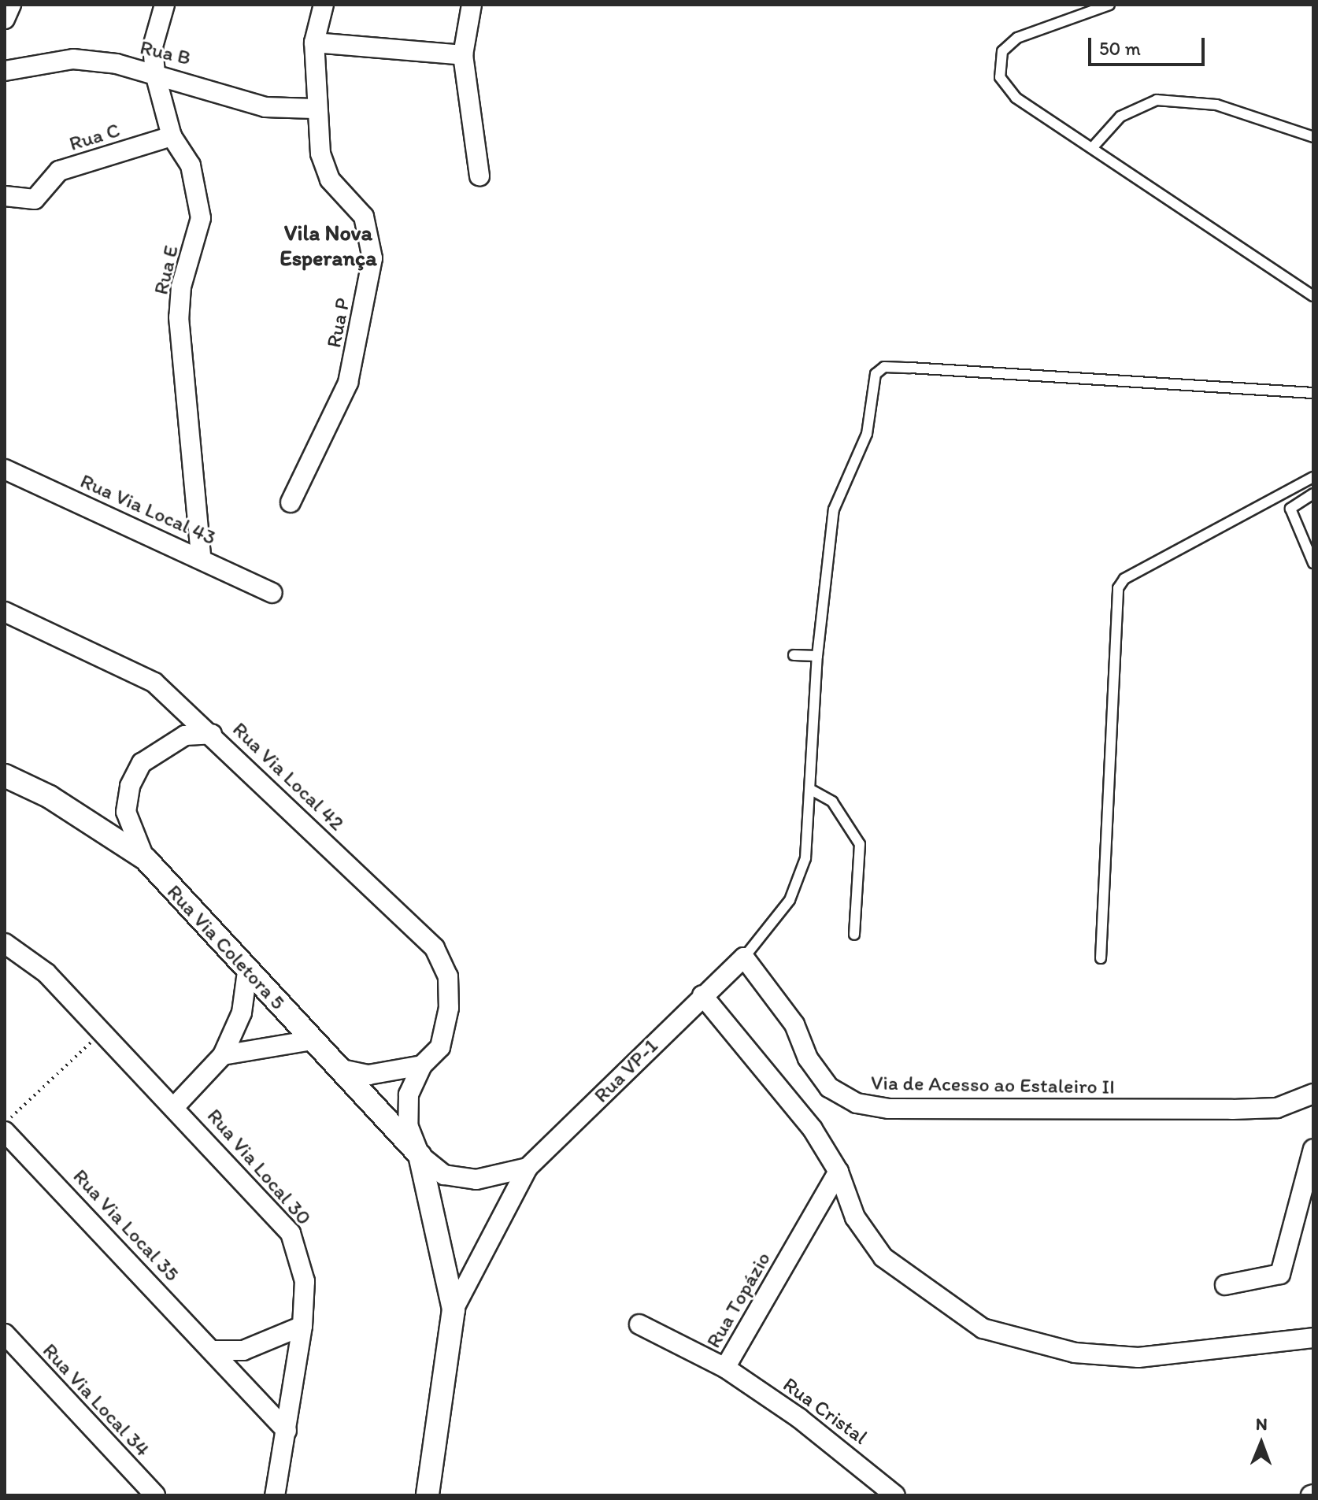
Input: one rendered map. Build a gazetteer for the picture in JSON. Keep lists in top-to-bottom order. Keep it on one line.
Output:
{"streets":{"street":["Rua B","Rua C","Rua E","Rua P","Rua Via Local 43","Rua Via Local 42","Rua Via Coletora 5","Rua VP-1","Via de Acesso ao Estaleiro II","Rua Via Local 30","Rua Via Local 35","Rua Topázio","Rua Via Local 34","Rua Cristal"]},"crossings":[["Rua B","Rua E"],["Rua B","Rua P"],["Rua C","Rua E"],["Rua E","Rua Via Local 43"],["Rua Via Coletora 5","Rua VP-1"],["Rua VP-1","Via de Acesso ao Estaleiro II"],["Rua Via Local 30","Rua Via Local 35"],["Rua Topázio","Rua Cristal"]],"districts":["Vila Nova Esperança"],"scale_bar":"50 m","north":"top"}
